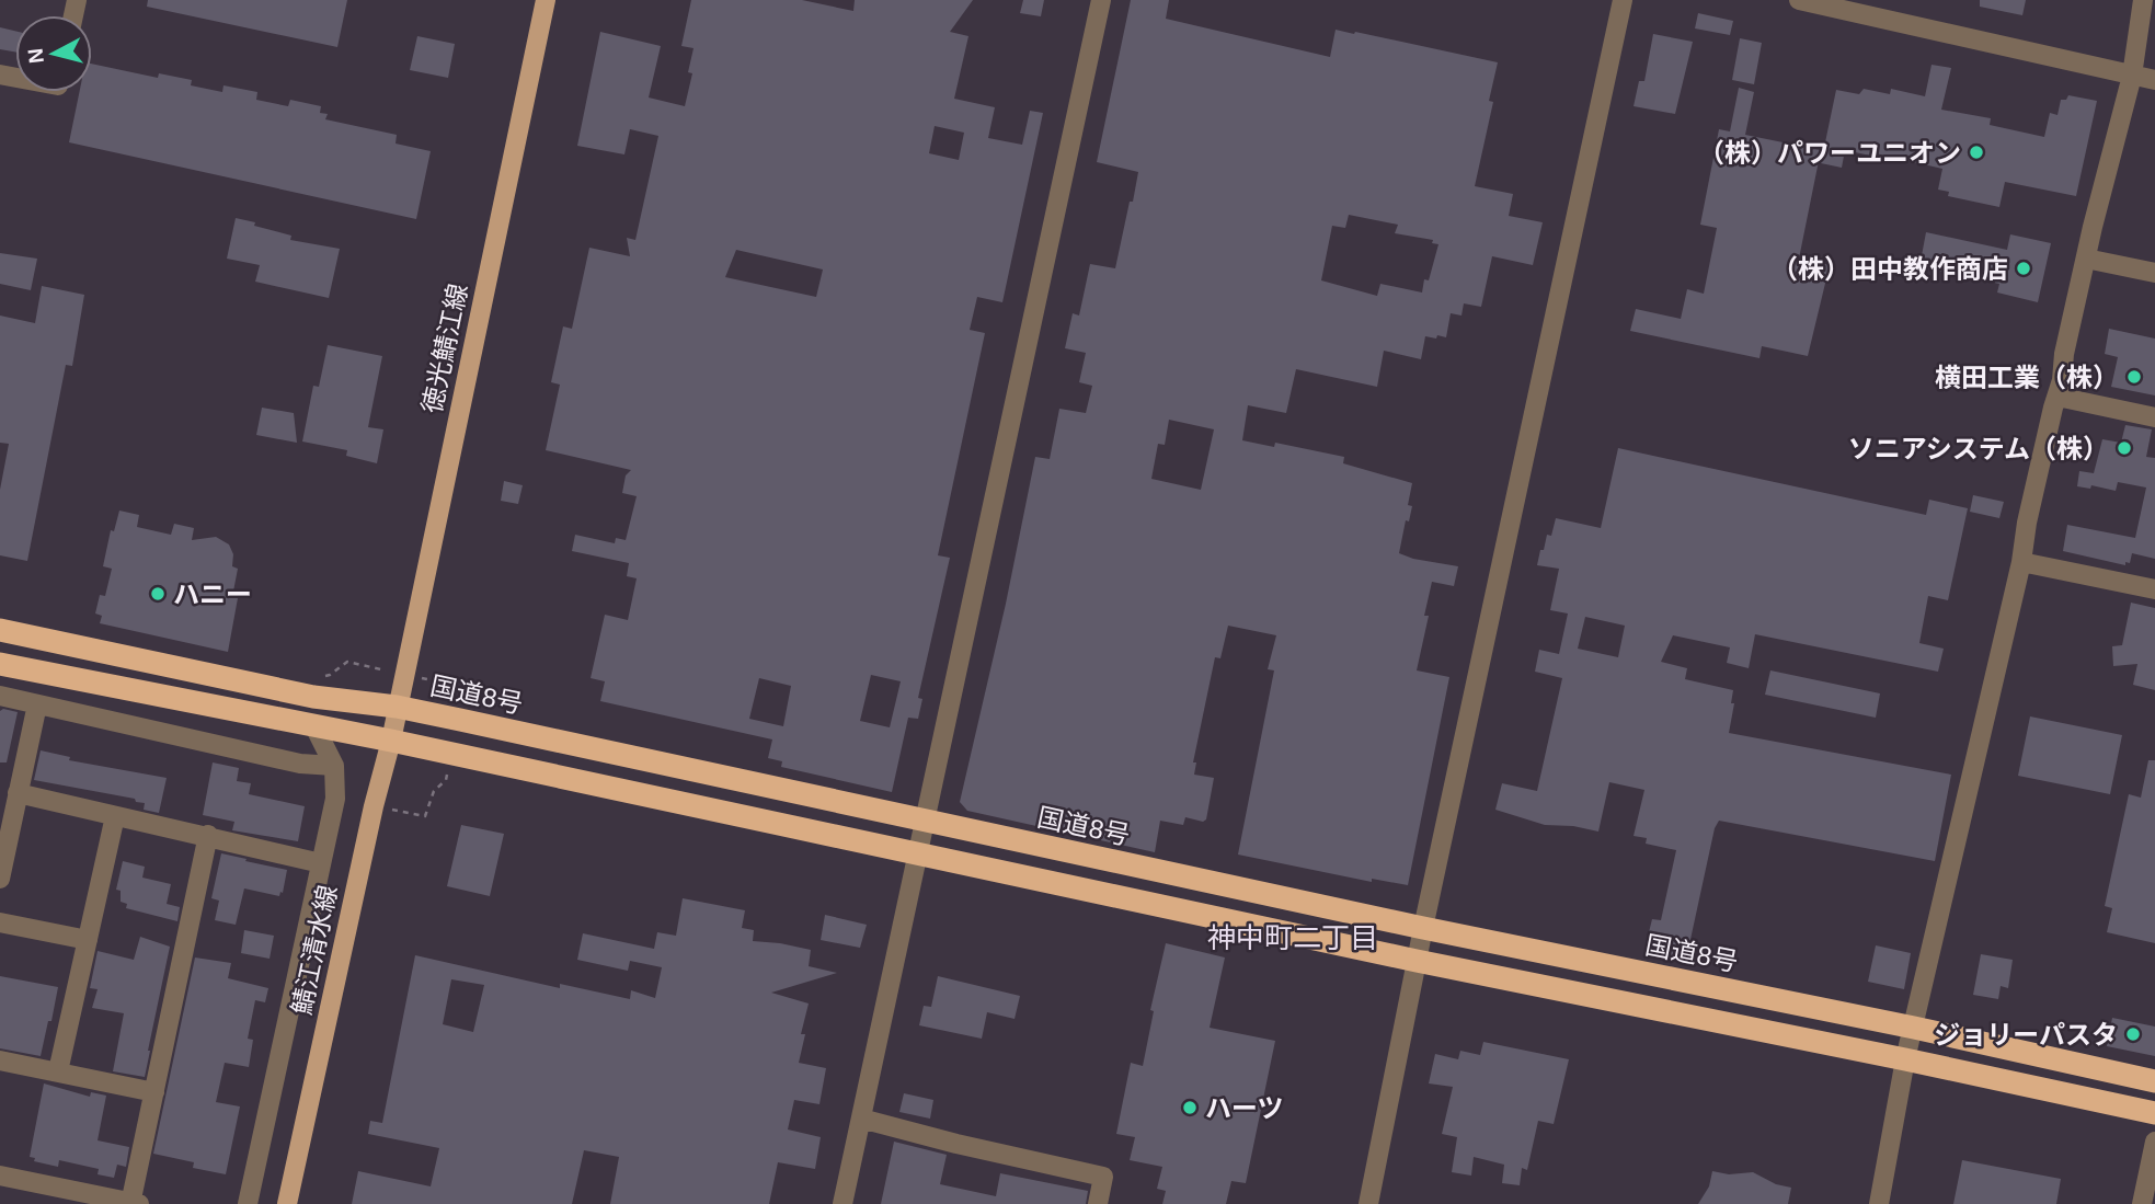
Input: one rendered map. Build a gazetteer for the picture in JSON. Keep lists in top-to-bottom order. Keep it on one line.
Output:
{"streets":{"highway":["国道8号"],"main road":["徳光鯖江線","鯖江清水線"]},"crossings":[["徳光鯖江線","国道8号"],["徳光鯖江線","鯖江清水線"],["国道8号","鯖江清水線"]],"districts":["神中町二丁目"],"places":["（株）パワーユニオン","（株）田中教作商店","横田工業（株）","ソニアシステム（株）","ハニー","ジョリーパスタ","ハーツ"],"north":"left"}
